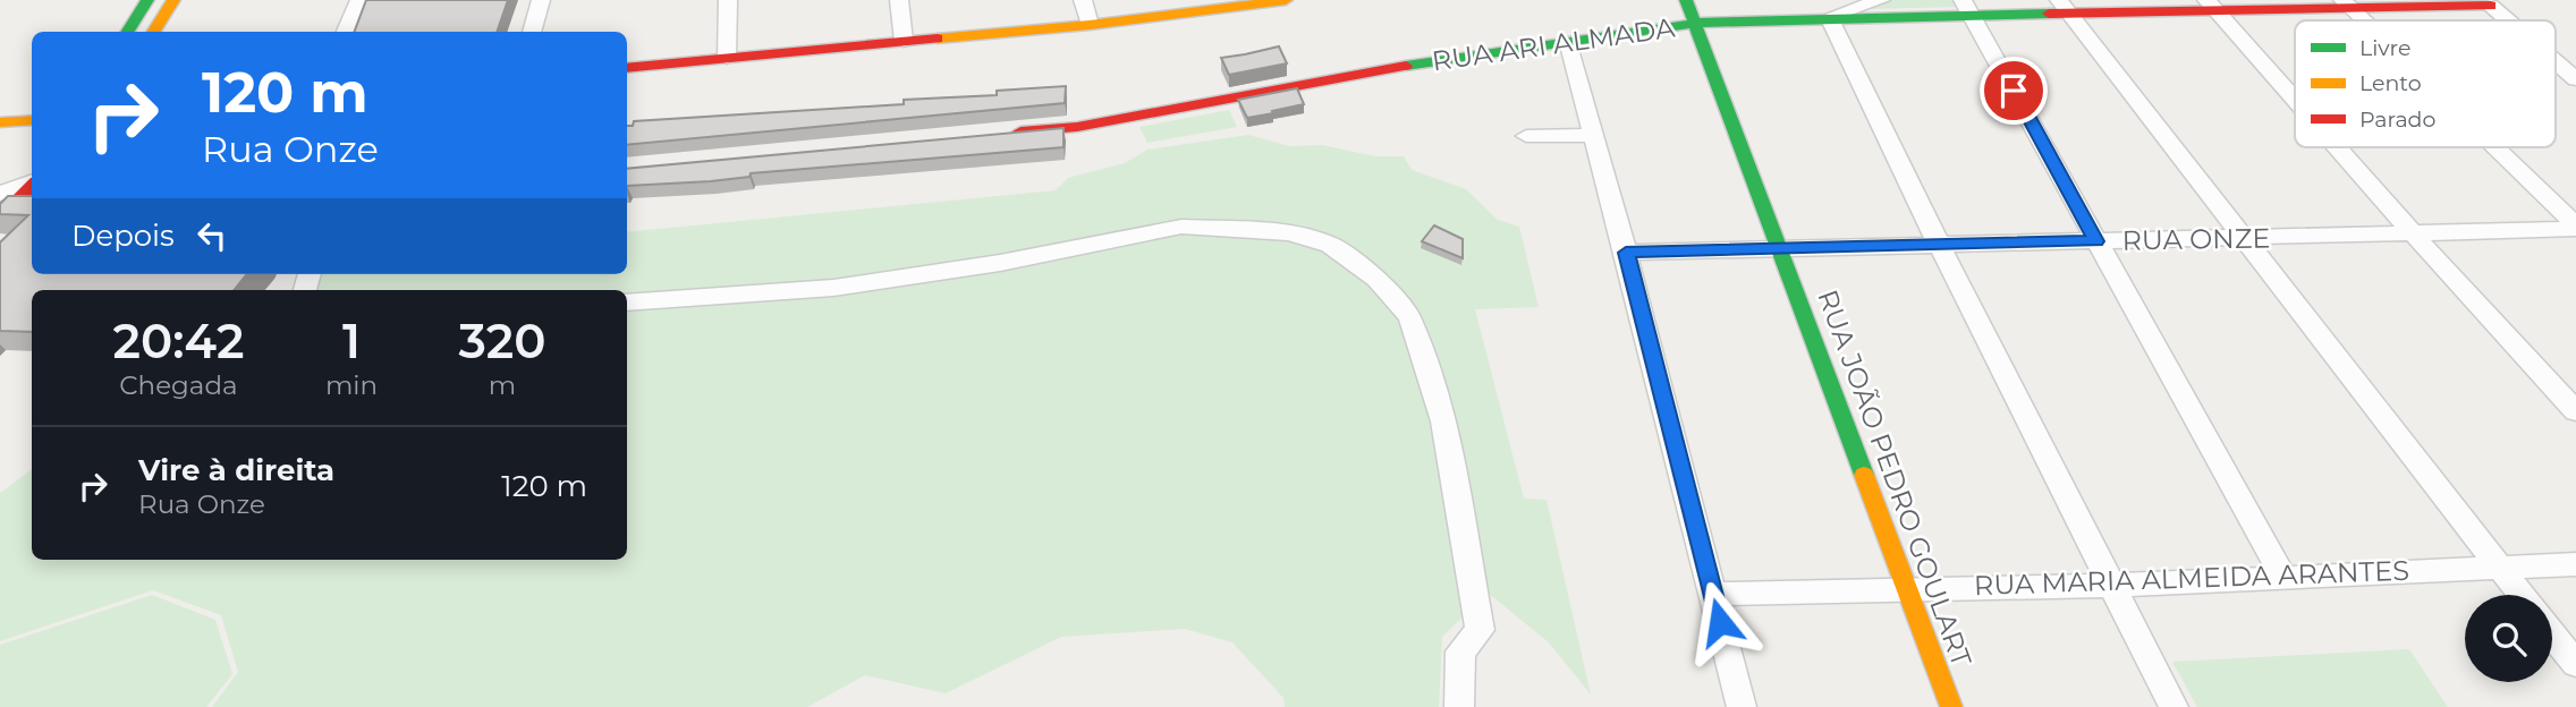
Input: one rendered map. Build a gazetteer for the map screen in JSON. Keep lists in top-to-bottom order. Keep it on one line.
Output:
{"streets":{"street":["RUA ARI ALMADA","RUA ONZE","RUA JOÃO PEDRO GOULART","RUA MARIA ALMEIDA ARANTES"]},"crossings":[["RUA ARI ALMADA","RUA JOÃO PEDRO GOULART"],["RUA ONZE","RUA JOÃO PEDRO GOULART"],["RUA JOÃO PEDRO GOULART","RUA MARIA ALMEIDA ARANTES"]],"legend":["Livre","Lento","Parado"],"page":{"turn":["120 m","Rua Onze"],"then":"Depois","eta":["20:42","Chegada","1","min","320","m"],"list":[{"name":"Vire à direita","note":"Rua Onze","value":"120 m"}]}}
